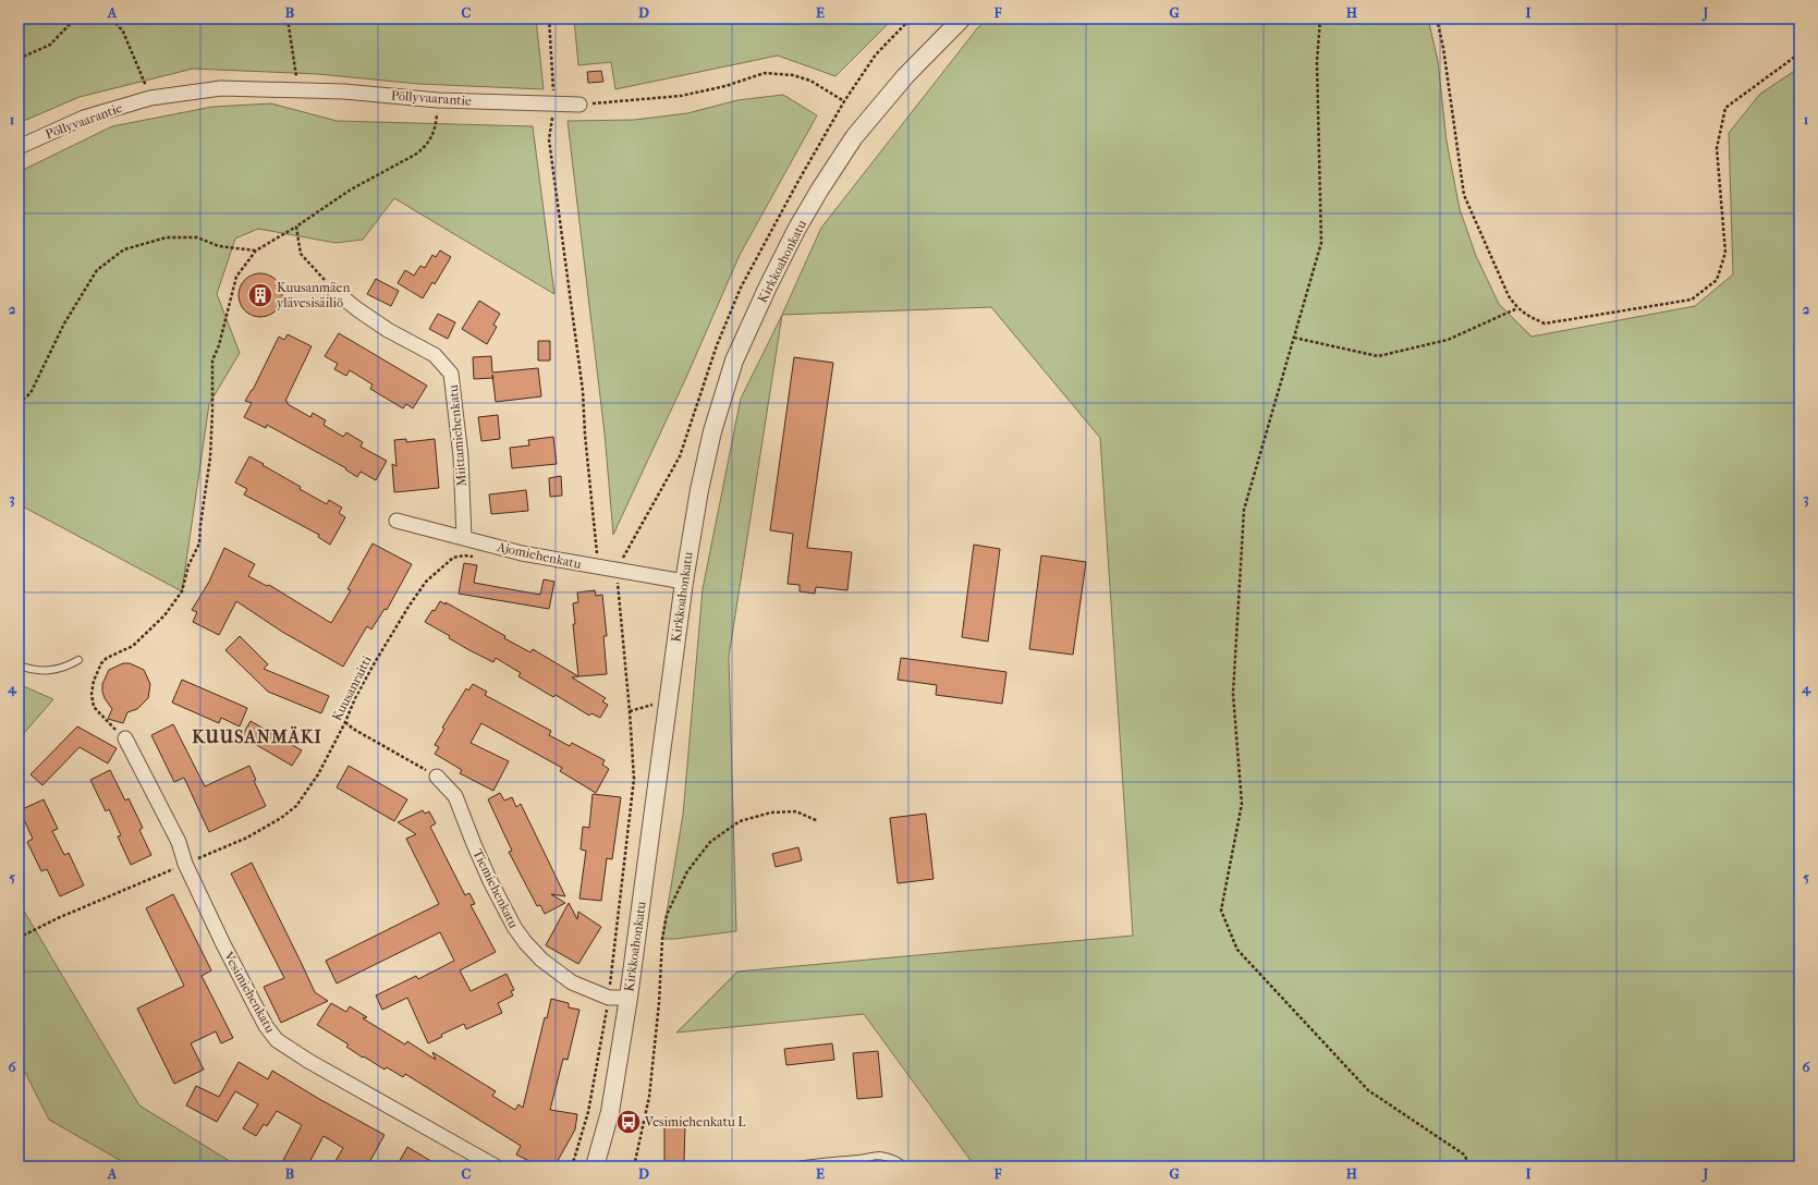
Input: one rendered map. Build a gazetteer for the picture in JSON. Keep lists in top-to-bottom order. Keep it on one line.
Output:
{"streets":{"street":["Pöllyvaarantie","Kirkkoahonkatu","Miittamiehenkatu","Ajomiehenkatu","Tiemiehenkatu","Vesimiehenkatu"],"path":["Kuusanraitti"]},"crossings":[["Kirkkoahonkatu","Ajomiehenkatu"],["Kirkkoahonkatu","Tiemiehenkatu"],["Miittamiehenkatu","Ajomiehenkatu"],["Kuusanraitti","Vesimiehenkatu"]],"districts":["KUUSANMÄKI"],"places":{"building":["Kuusanmäen ylävesisäiliö"],"bus stop":["Vesimiehenkatu L"]},"grid":{"columns":["A","B","C","D","E","F","G","H","I","J"],"rows":["1","2","3","4","5","6"]}}
